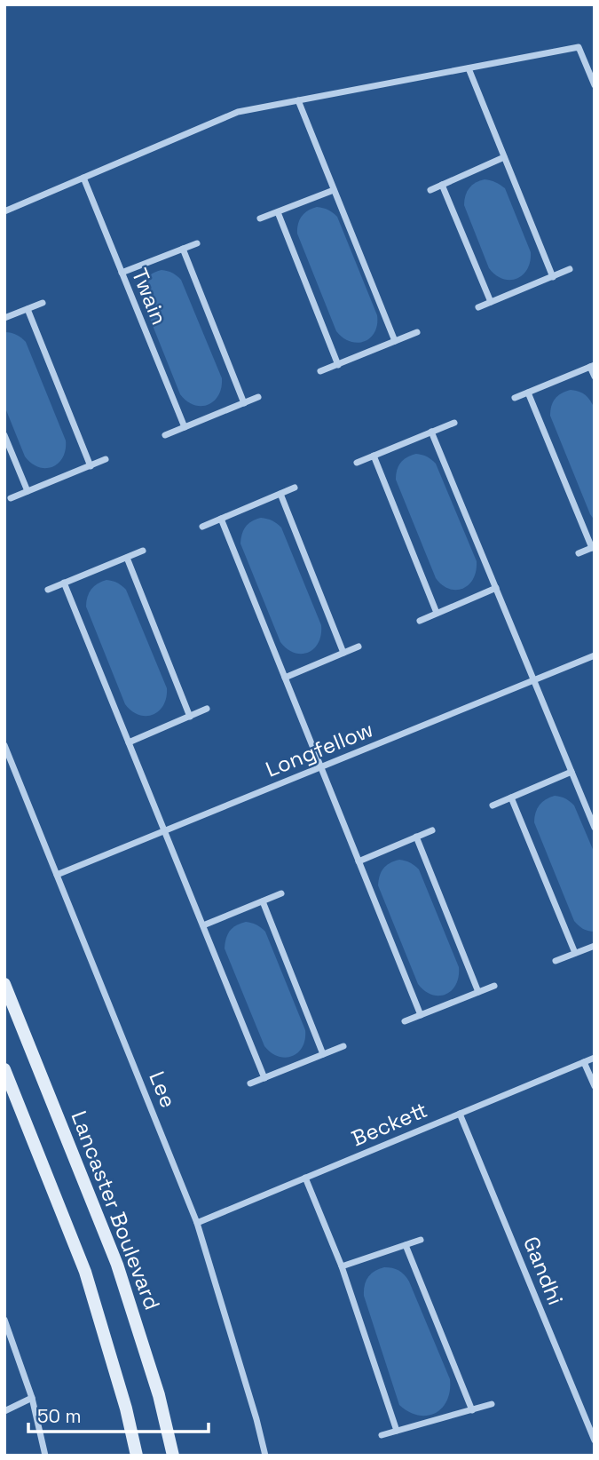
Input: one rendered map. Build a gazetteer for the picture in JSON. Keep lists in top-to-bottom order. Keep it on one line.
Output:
{"streets":{"main road":["Lancaster Boulevard"],"street":["Twain","Longfellow","Lee","Beckett","Gandhi"]},"crossings":[["Longfellow","Lee"],["Lee","Beckett"],["Beckett","Gandhi"]],"scale_bar":"50 m"}
